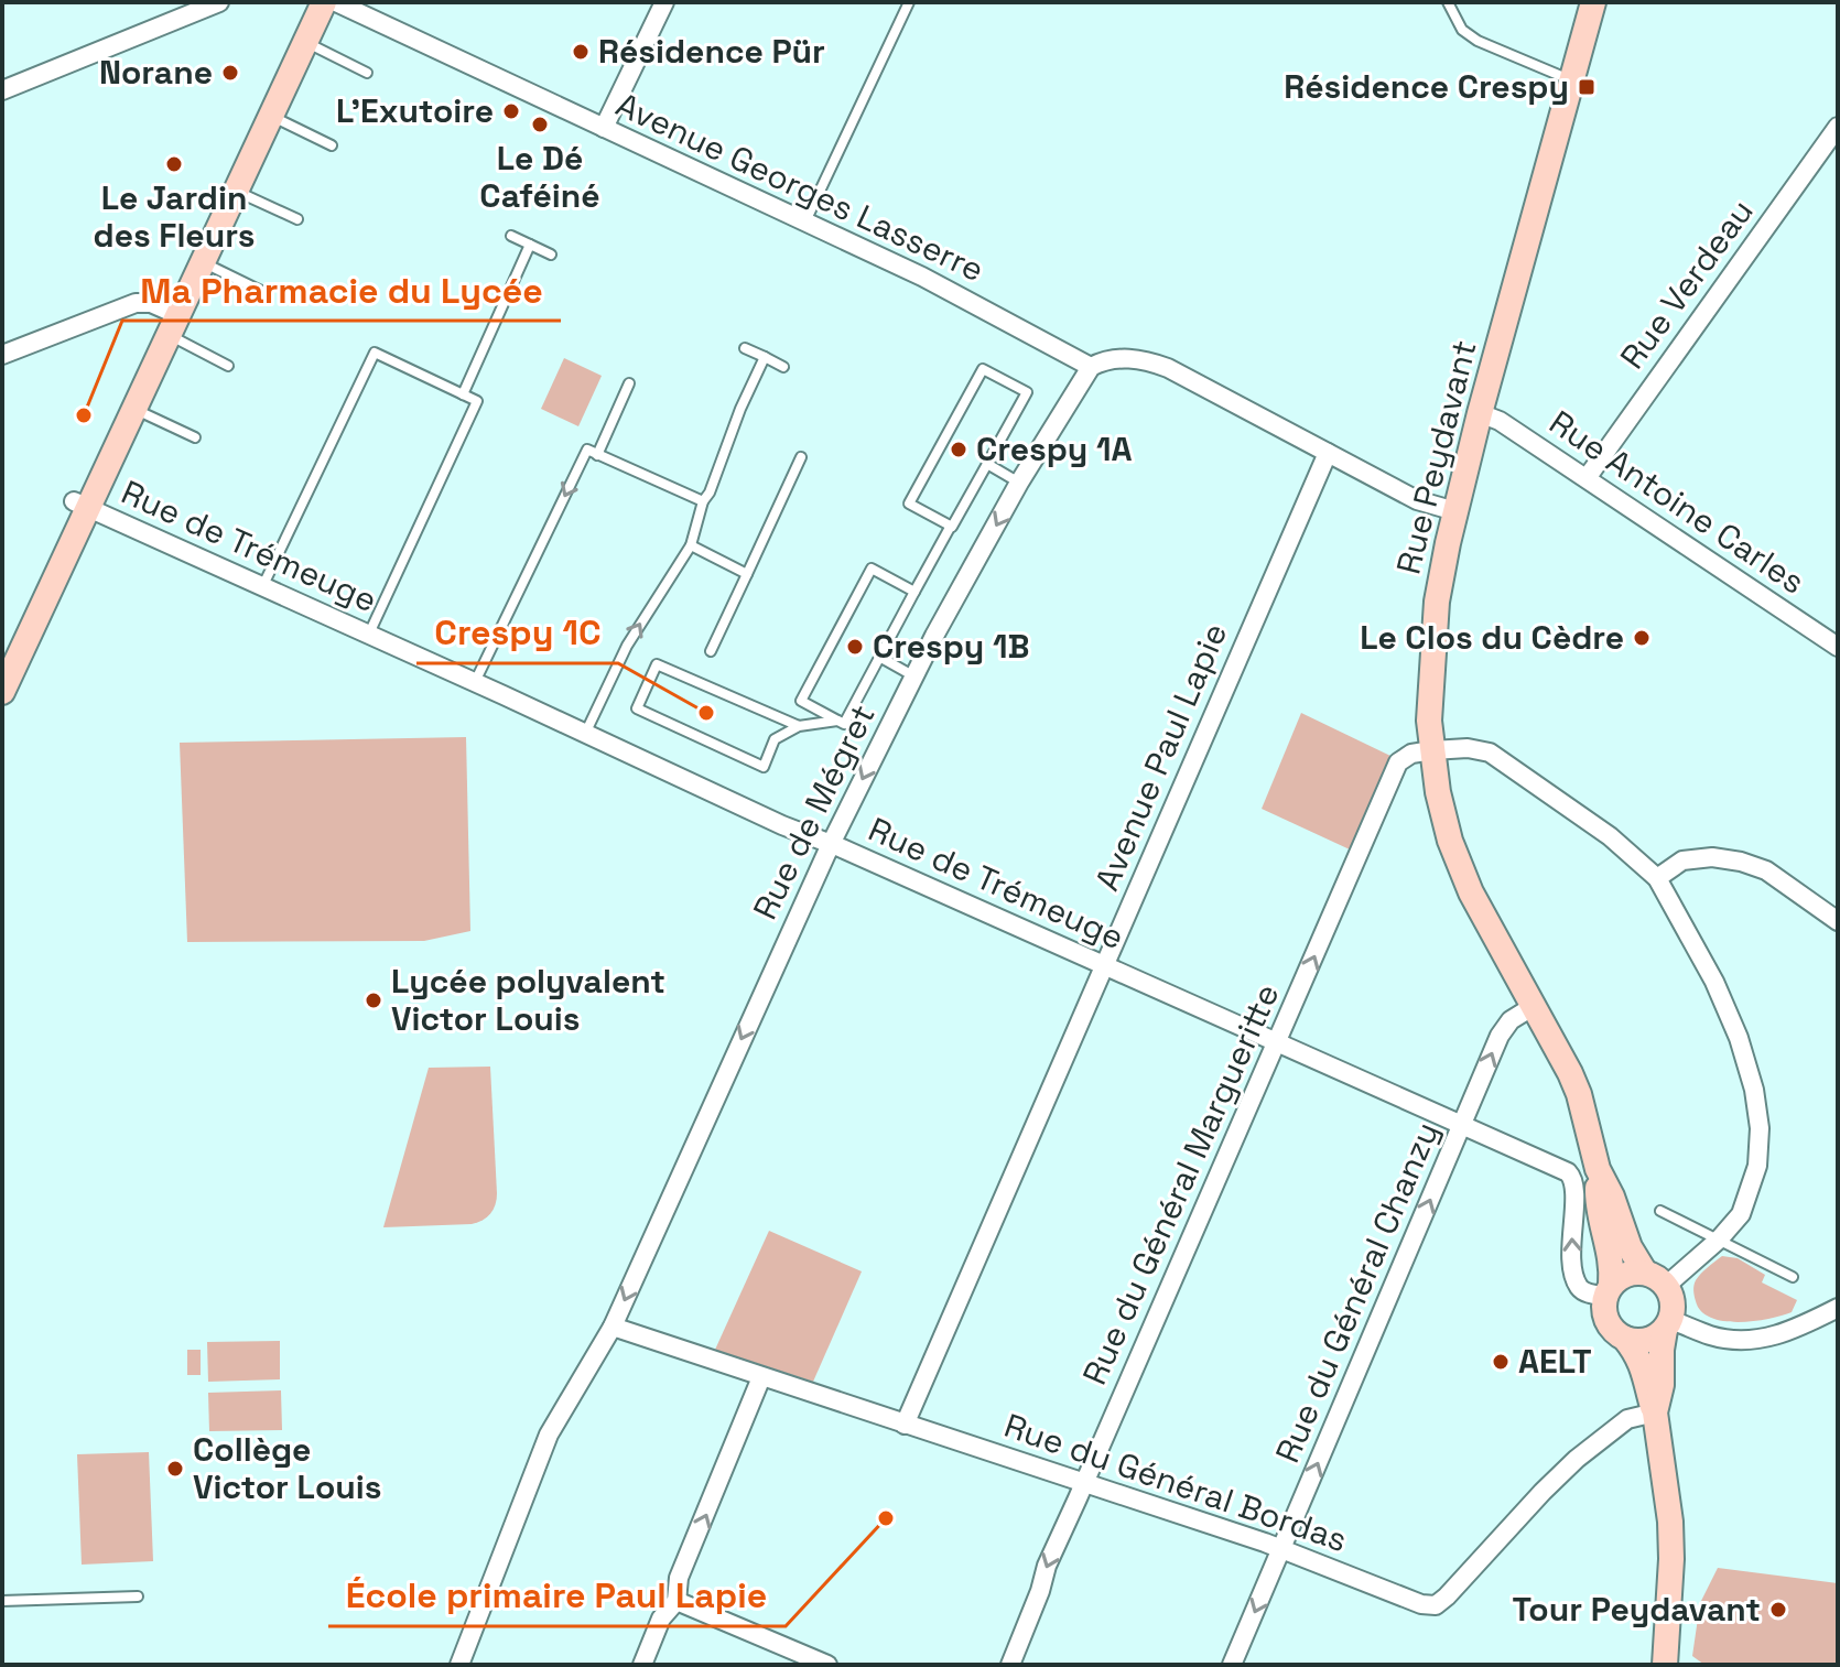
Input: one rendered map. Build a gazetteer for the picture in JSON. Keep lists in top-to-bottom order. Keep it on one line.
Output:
{"streets":{"street":["Avenue Georges Lasserre","Rue Verdeau","Rue Peydavant","Rue Antoine Carles","Rue de Trémeuge","Avenue Paul Lapie","Rue de Mégret","Rue du Général Margueritte","Rue du Général Chanzy","Rue du Général Bordas"]},"crossings":[["Avenue Georges Lasserre","Rue de Mégret"],["Rue Verdeau","Rue Antoine Carles"],["Rue Peydavant","Rue Antoine Carles"],["Rue Peydavant","Rue de Trémeuge"],["Rue Peydavant","Rue du Général Margueritte"],["Rue Peydavant","Rue du Général Chanzy"],["Rue de Trémeuge","Avenue Paul Lapie"],["Rue de Trémeuge","Rue de Mégret"],["Rue de Trémeuge","Rue du Général Margueritte"],["Rue de Trémeuge","Rue du Général Chanzy"],["Avenue Paul Lapie","Rue du Général Bordas"],["Rue de Mégret","Rue du Général Bordas"],["Rue du Général Margueritte","Rue du Général Bordas"],["Rue du Général Chanzy","Rue du Général Bordas"]],"one_way":["Rue de Mégret"],"places":{"other":["Résidence Pür","Norane","L'Exutoire","Le Dé Caféiné","Le Jardin des Fleurs","Ma Pharmacie du Lycée","Crespy 1A","Le Clos du Cèdre","Crespy 1B","Crespy 1C","Lycée polyvalent Victor Louis","AELT","Collège Victor Louis","École primaire Paul Lapie","Tour Peydavant"],"transit":["Résidence Crespy"]}}
